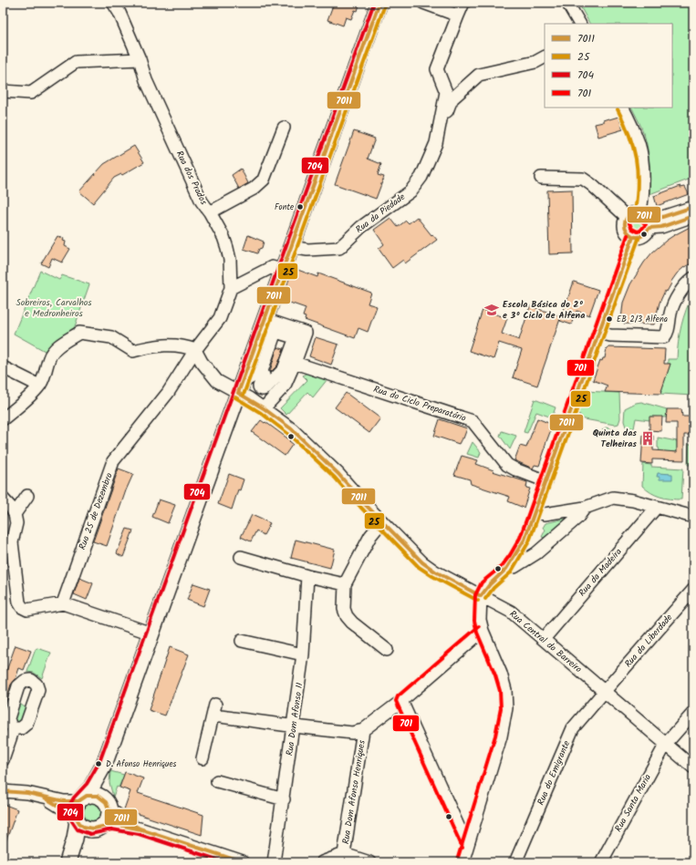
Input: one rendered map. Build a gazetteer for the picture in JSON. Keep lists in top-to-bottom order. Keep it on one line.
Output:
{"streets":{"street":["Rua dos Prados","Rua da Piedade","Rua do Ciclo Preparatório","Rua 25 de Dezembro","Rua da Madeira","Rua da Liberdade","Rua Central do Barreiro","Rua Dom Afonso II","Rua do Emigrante","Rua Dom Afonso Henriques","Rua Santa Maria"]},"crossings":[["Rua dos Prados","Rua 25 de Dezembro"],["Rua dos Prados","Rua Central do Barreiro"],["Rua 25 de Dezembro","Rua Central do Barreiro"],["Rua da Madeira","Rua Central do Barreiro"],["Rua da Liberdade","Rua Central do Barreiro"],["Rua da Liberdade","Rua do Emigrante"],["Rua Central do Barreiro","Rua do Emigrante"],["Rua Central do Barreiro","Rua Santa Maria"]],"parks":["Sobreiros, Carvalhos e Medronheiros"],"places":{"other":["Fonte","EB 2/3 Alfena","D. Afonso Henriques"],"school or university":["Escola Básica do 2º e 3º Ciclo de Alfena"],"building":["Quinta das Telheiras"]},"lines":["transit line 7011","transit line 704","transit line 25","transit line 701"],"legend":["7011","25","704","701"]}
